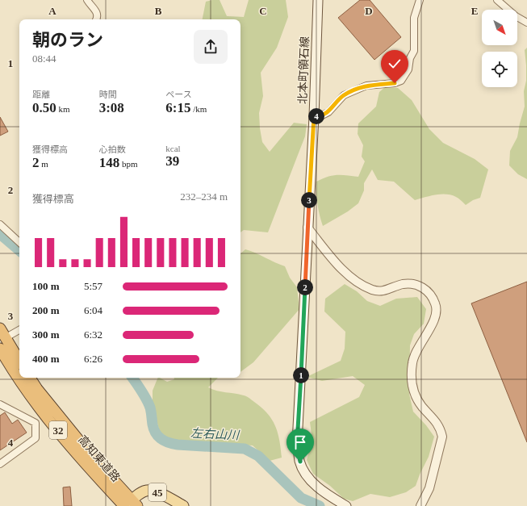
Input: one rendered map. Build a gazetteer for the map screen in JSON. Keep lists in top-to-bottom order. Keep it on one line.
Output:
{"streets":{"highway":["32","高知東道路"],"main road":["北本町領石線","45"]},"crossings":[["高知東道路","45"]],"water":["左右山川"],"north":"bottom right","page":{"heading":["朝のラン","08:44"],"stats":[["距離","0.50 km"],["時間","3:08"],["ペース","6:15 /km"],["獲得標高","2 m"],["心拍数","148 bpm"],["kcal","39"]],"pins":["4","3","2","1"],"chart":["獲得標高","232–234 m"],"list":[{"name":"100 m","note":"5:57"},{"name":"200 m","note":"6:04"},{"name":"300 m","note":"6:32"},{"name":"400 m","note":"6:26"}]},"grid":{"columns":["A","B","C","D","E"],"rows":["1","2","3","4"]}}
